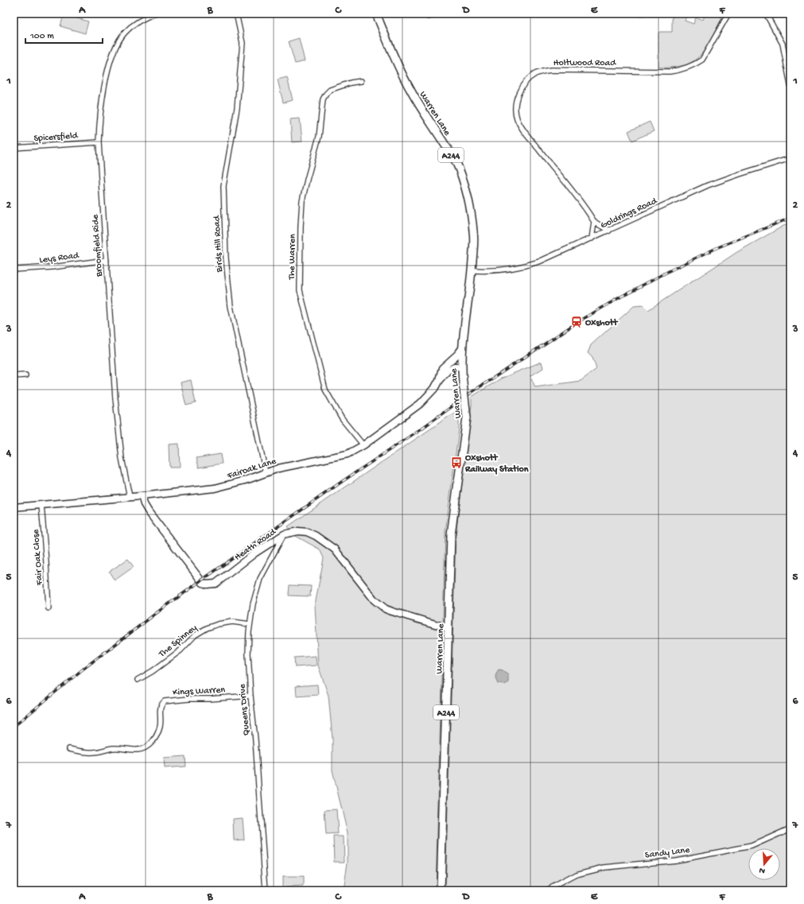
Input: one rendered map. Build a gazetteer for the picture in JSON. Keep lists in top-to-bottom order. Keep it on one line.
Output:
{"streets":{"main road":["Warren Lane","A244","Fairoak Lane","Heath Road"],"street":["Holtwood Road","Spicersfield","Goldrings Road","Birds Hill Road","Broomfield Ride","Leys Road","The Warren","Fair Oak Close","The Spinney","Kings Warren","Queens Drive","Sandy Lane"]},"crossings":[["Holtwood Road","Goldrings Road"],["Warren Lane","Goldrings Road"],["Warren Lane","Fairoak Lane"],["Warren Lane","Heath Road"],["Spicersfield","Broomfield Ride"],["Birds Hill Road","Fairoak Lane"],["Broomfield Ride","Leys Road"],["Broomfield Ride","Fairoak Lane"],["The Warren","Fairoak Lane"],["Fairoak Lane","Heath Road"],["Fairoak Lane","Fair Oak Close"],["Heath Road","Queens Drive"],["The Spinney","Queens Drive"],["Kings Warren","Queens Drive"]],"places":{"station":["Oxshott"],"bus stop":["Oxshott Railway Station"]},"scale_bar":"100 m","north":"bottom","grid":{"columns":["A","B","C","D","E","F"],"rows":["1","2","3","4","5","6","7"]}}
